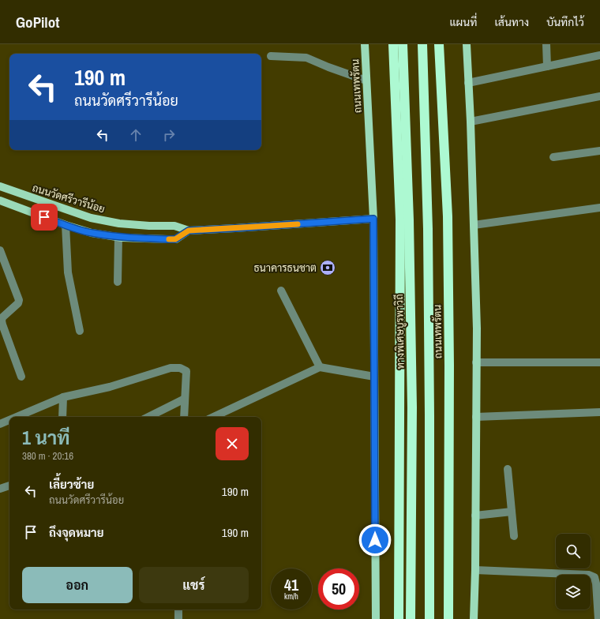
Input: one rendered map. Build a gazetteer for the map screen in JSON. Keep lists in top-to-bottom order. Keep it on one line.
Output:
{"streets":{"highway":["ถนนเทพรัตน","ทางพิเศษบูรพาวิถี"],"main road":["ถนนวัดศรีวารีน้อย"]},"crossings":[["ถนนเทพรัตน","ถนนวัดศรีวารีน้อย"]],"places":{"bank":["ธนาคารธนชาต"]},"page":{"header":"GoPilot","nav":["แผนที่","เส้นทาง","บันทึกไว้"],"turn":["190 m","ถนนวัดศรีวารีน้อย"],"heading":["1 นาที","380 m · 20:16"],"list":[{"name":"เลี้ยวซ้าย","note":"ถนนวัดศรีวารีน้อย","value":"190 m"},{"name":"ถึงจุดหมาย","value":"190 m"}],"buttons":["ออก","แชร์"],"speed":"41 km/h","limit":"50"}}
